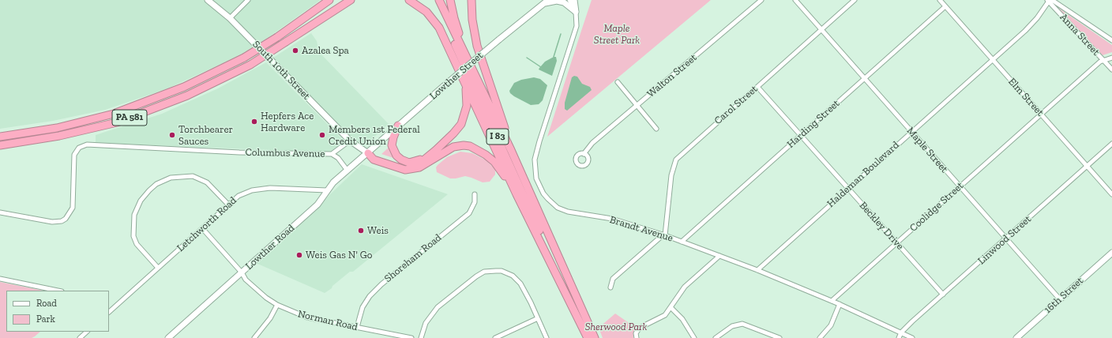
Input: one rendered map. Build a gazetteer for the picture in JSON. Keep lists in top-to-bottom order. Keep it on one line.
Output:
{"streets":{"highway":["PA 581","I 83"],"main road":["South 10th Street","Lowther Street","Lowther Road","16th Street"],"street":["Anna Street","Walton Street","Elm Street","Carol Street","Harding Street","Maple Street","Columbus Avenue","Haldeman Boulevard","Coolidge Street","Letchworth Road","Beckley Drive","Brandt Avenue","Linwood Street","Shoreham Road","Norman Road"]},"crossings":[["Anna Street","Haldeman Boulevard"],["Anna Street","Coolidge Street"],["South 10th Street","Lowther Street"],["South 10th Street","Columbus Avenue"],["South 10th Street","Lowther Road"],["Lowther Street","Lowther Road"],["Elm Street","Harding Street"],["Elm Street","Haldeman Boulevard"],["Elm Street","Coolidge Street"],["Elm Street","Linwood Street"],["Carol Street","Maple Street"],["Carol Street","Beckley Drive"],["Carol Street","Brandt Avenue"],["Harding Street","Maple Street"],["Harding Street","Beckley Drive"],["Harding Street","Brandt Avenue"],["Maple Street","Haldeman Boulevard"],["Maple Street","Coolidge Street"],["Maple Street","Linwood Street"],["Maple Street","16th Street"],["Columbus Avenue","Lowther Road"],["Haldeman Boulevard","Beckley Drive"],["Haldeman Boulevard","Brandt Avenue"],["Coolidge Street","Beckley Drive"],["Coolidge Street","Brandt Avenue"],["Letchworth Road","Lowther Road"],["Letchworth Road","Norman Road"],["Beckley Drive","Linwood Street"],["Brandt Avenue","Linwood Street"],["Lowther Road","Norman Road"],["Shoreham Road","Norman Road"]],"parks":["Maple Street Park","Sherwood Park"],"places":["Azalea Spa","Hepfers Ace Hardware","Torchbearer Sauces","Members 1st Federal Credit Union","Weis","Weis Gas N' Go"],"legend":["Road","Park"]}
